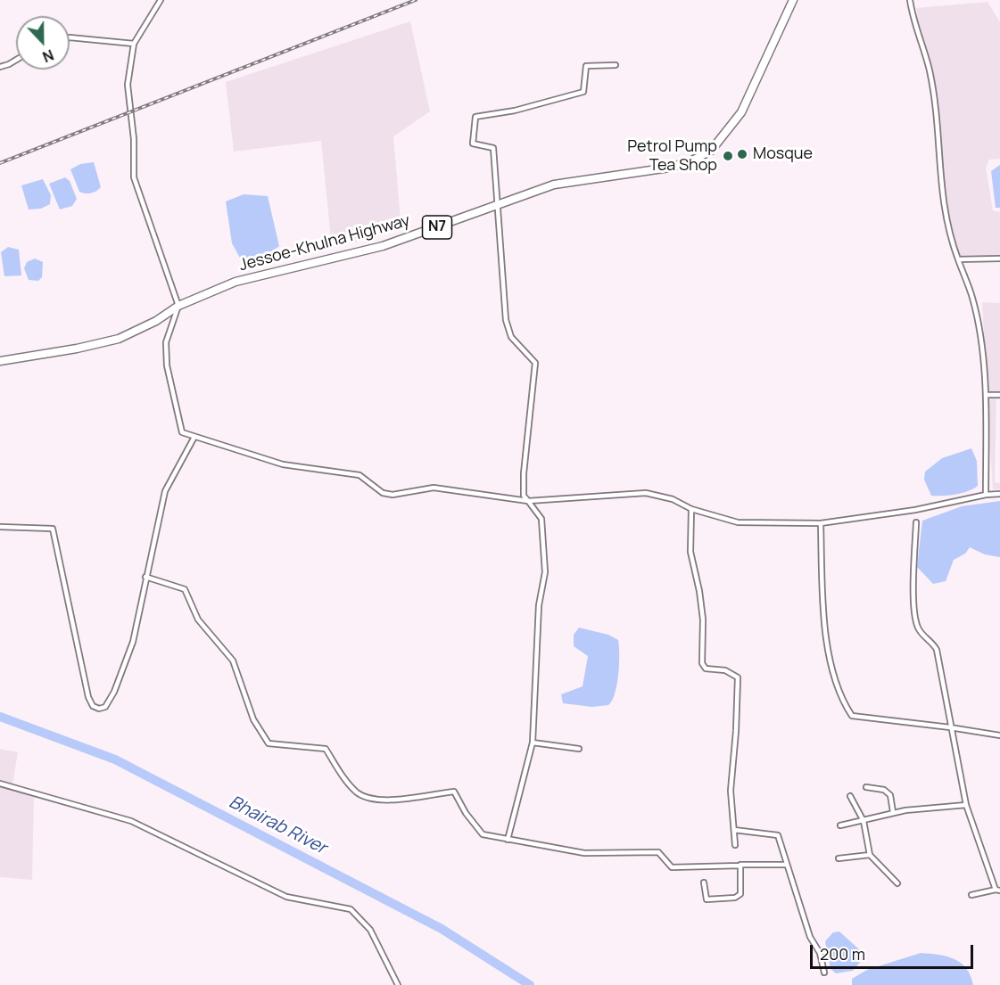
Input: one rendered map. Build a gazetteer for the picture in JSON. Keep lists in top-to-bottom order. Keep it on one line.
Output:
{"streets":{"highway":["N7","Jessoe-Khulna Highway"]},"water":["Bhairab River"],"places":["Mosque","Petrol Pump Tea Shop"],"scale_bar":"200 m","north":"bottom"}
